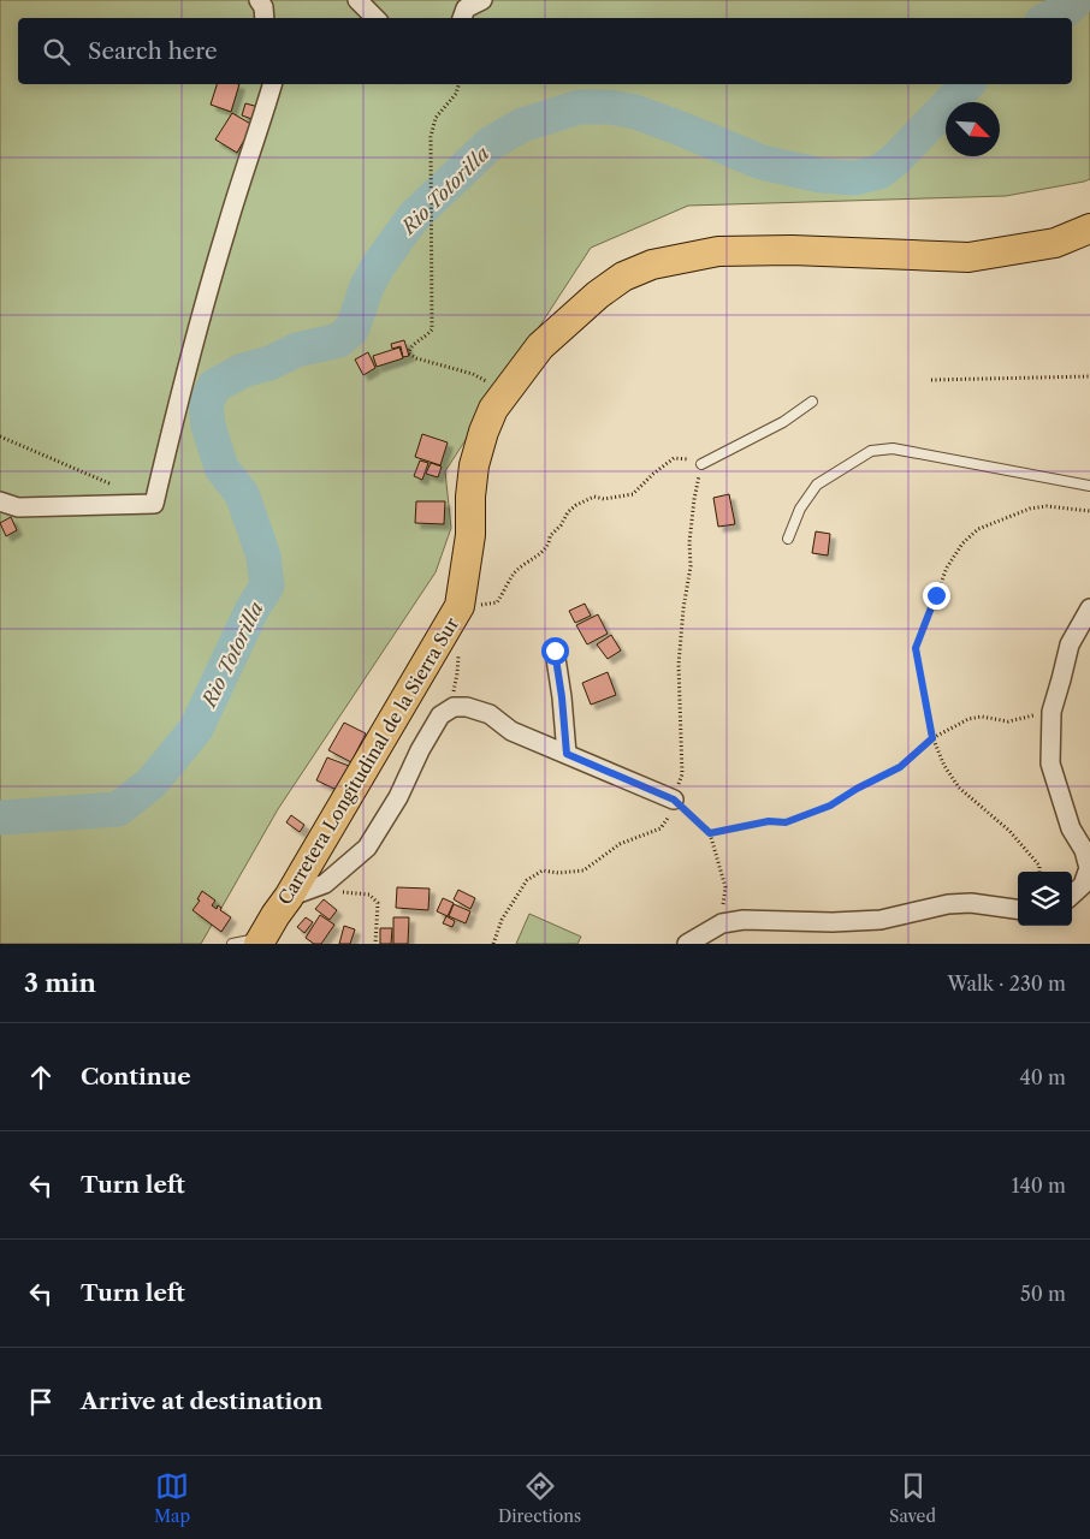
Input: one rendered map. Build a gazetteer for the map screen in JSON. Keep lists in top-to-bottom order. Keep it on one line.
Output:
{"streets":{"highway":["Carretera Longitudinal de la Sierra Sur"]},"water":["Rio Totorilla"],"north":"bottom right","page":{"search":"Search here","heading":["3 min","Walk · 230 m"],"list":[["Continue","40 m"],["Turn left","140 m"],["Turn left","50 m"],"Arrive at destination"],"nav":["Map","Directions","Saved"]}}
